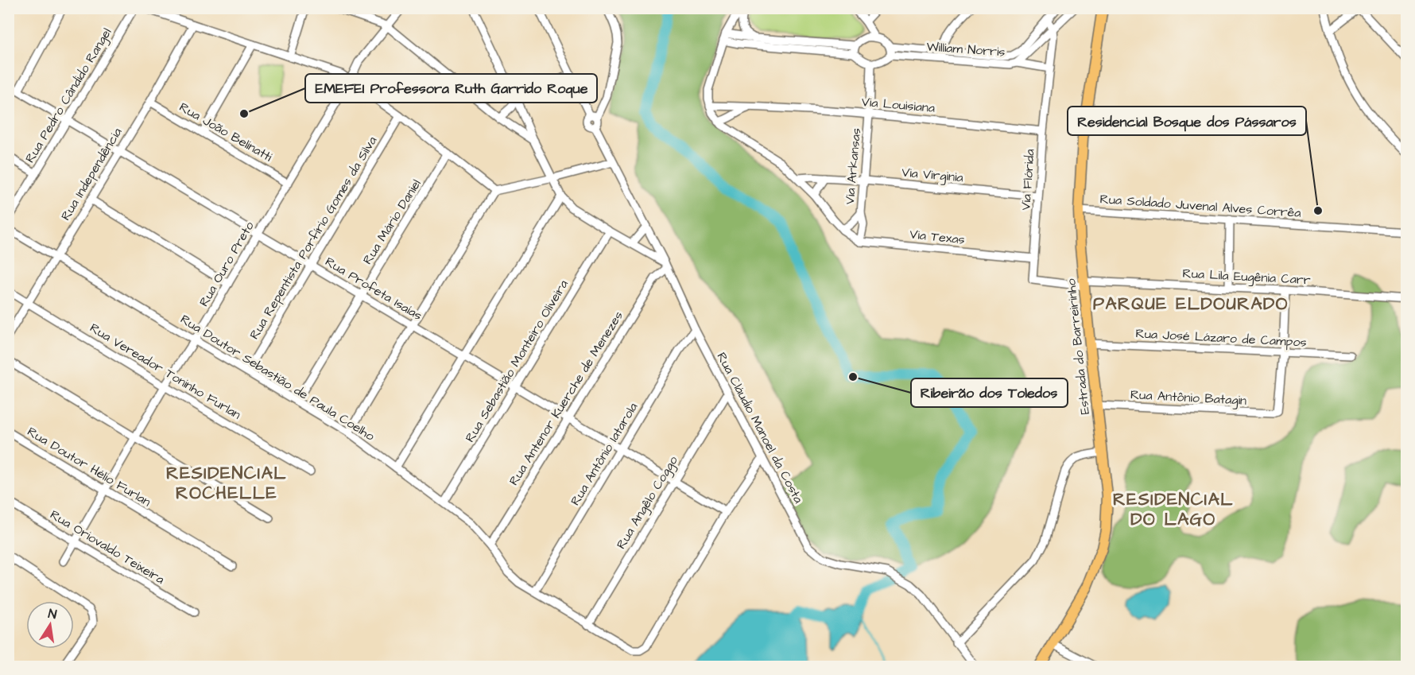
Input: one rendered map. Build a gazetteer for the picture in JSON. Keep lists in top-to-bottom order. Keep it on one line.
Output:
{"streets":{"main road":["Estrada do Barreirinho"],"street":["William Norris","Rua Pedro Cândido Rangel","Via Louisiana","Rua João Belinatti","Via Arkansas","Rua Independência","Via Virginia","Via Flórida","Rua Soldado Juvenal Alves Corrêa","Rua Mário Daniel","Via Texas","Rua Repentista Porfírio Gomes da Silva","Rua Ouro Preto","Rua Lila Eugênia Carr","Rua Profeta Isaías","Rua José Lázaro de Campos","Rua Sebastião Monteiro Oliveira","Rua Vereador Toninho Furlan","Rua Doutor Sebastião de Paula Coelho","Rua Antônio Batagin","Rua Antenor Kuerche de Menezes","Rua Cláudio Manoel da Costa","Rua Antônio Iatarola","Rua Doutor Hélio Furlan","Rua Angêlo Coggo","Rua Oriovaldo Teixeira"]},"crossings":[["William Norris","Via Arkansas"],["William Norris","Via Flórida"],["Rua Pedro Cândido Rangel","Rua Profeta Isaías"],["Via Louisiana","Via Arkansas"],["Via Louisiana","Via Flórida"],["Via Louisiana","Via Texas"],["Rua João Belinatti","Rua Independência"],["Rua João Belinatti","Rua Ouro Preto"],["Via Arkansas","Via Virginia"],["Via Arkansas","Via Texas"],["Rua Independência","Rua Profeta Isaías"],["Rua Independência","Rua Vereador Toninho Furlan"],["Rua Independência","Rua Doutor Sebastião de Paula Coelho"],["Via Virginia","Via Flórida"],["Via Virginia","Via Texas"],["Via Flórida","Via Texas"],["Via Flórida","Rua Lila Eugênia Carr"],["Rua Soldado Juvenal Alves Corrêa","Estrada do Barreirinho"],["Rua Mário Daniel","Rua Profeta Isaías"],["Rua Mário Daniel","Rua Doutor Sebastião de Paula Coelho"],["Rua Repentista Porfírio Gomes da Silva","Rua Profeta Isaías"],["Rua Repentista Porfírio Gomes da Silva","Rua Doutor Sebastião de Paula Coelho"],["Rua Ouro Preto","Rua Profeta Isaías"],["Rua Ouro Preto","Rua Vereador Toninho Furlan"],["Rua Ouro Preto","Rua Doutor Sebastião de Paula Coelho"],["Rua Ouro Preto","Rua Doutor Hélio Furlan"],["Rua Ouro Preto","Rua Oriovaldo Teixeira"],["Rua Lila Eugênia Carr","Estrada do Barreirinho"],["Rua Profeta Isaías","Rua Sebastião Monteiro Oliveira"],["Rua Profeta Isaías","Rua Doutor Sebastião de Paula Coelho"],["Rua Profeta Isaías","Rua Antenor Kuerche de Menezes"],["Rua Profeta Isaías","Rua Antônio Iatarola"],["Rua Profeta Isaías","Rua Angêlo Coggo"],["Rua José Lázaro de Campos","Estrada do Barreirinho"],["Rua José Lázaro de Campos","Rua Antônio Batagin"],["Estrada do Barreirinho","Rua Antônio Batagin"],["Rua Sebastião Monteiro Oliveira","Rua Doutor Sebastião de Paula Coelho"],["Rua Doutor Sebastião de Paula Coelho","Rua Antenor Kuerche de Menezes"],["Rua Doutor Sebastião de Paula Coelho","Rua Antônio Iatarola"],["Rua Doutor Sebastião de Paula Coelho","Rua Angêlo Coggo"],["Rua Antenor Kuerche de Menezes","Rua Cláudio Manoel da Costa"],["Rua Cláudio Manoel da Costa","Rua Antônio Iatarola"],["Rua Cláudio Manoel da Costa","Rua Angêlo Coggo"]],"districts":["PARQUE ELDOURADO","RESIDENCIAL ROCHELLE","RESIDENCIAL DO LAGO"],"places":["EMEFEI Professora Ruth Garrido Roque","Residencial Bosque dos Pássaros","Ribeirão dos Toledos"],"north":"top"}
